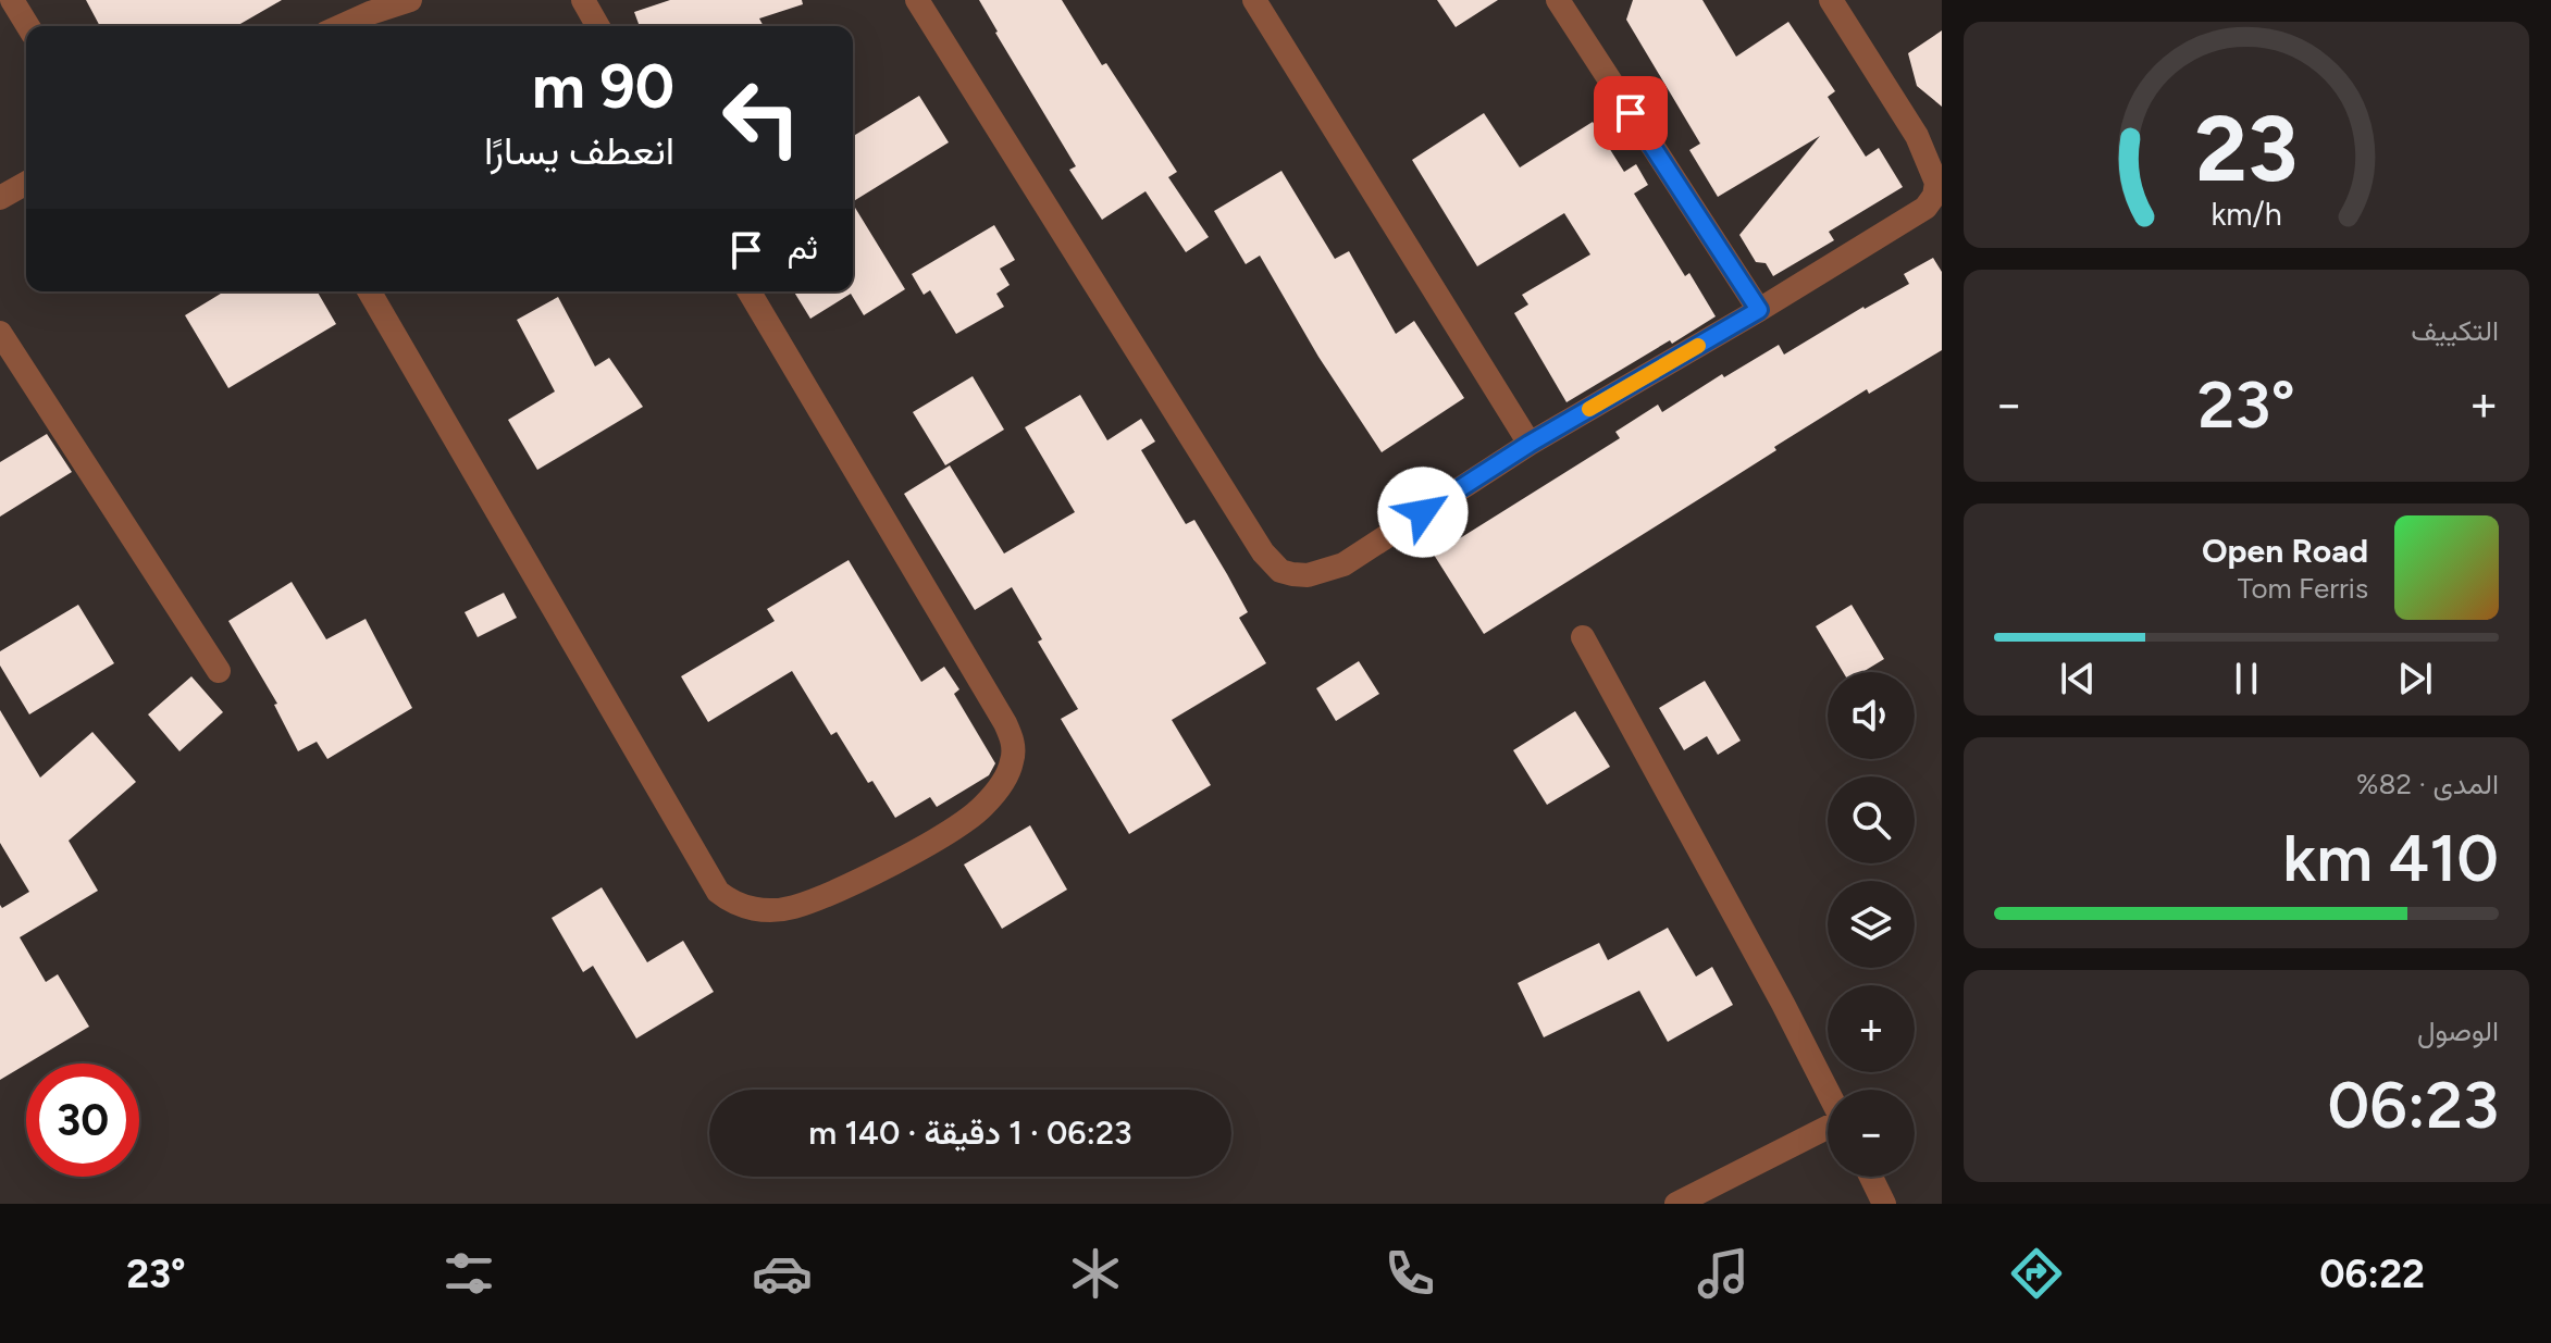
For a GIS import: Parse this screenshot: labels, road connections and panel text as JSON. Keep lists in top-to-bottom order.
{
  "page": {
    "turn": ["90 m", "انعطف يسارًا"],
    "then": "ثم",
    "tile": [
      "التكييف",
      ["المدى · 82%", "410 km"],
      ["الوصول", "06:23"]
    ],
    "heat": ["−", "23°", "+"],
    "song": ["Open Road", "Tom Ferris"],
    "map_buttons": ["+", "−"],
    "limit": "30",
    "trip": "06:23 · 1 دقيقة · 140 m",
    "tabs": ["06:22", "23°"],
    "gauge": ["23", "km/h"]
  }
}
